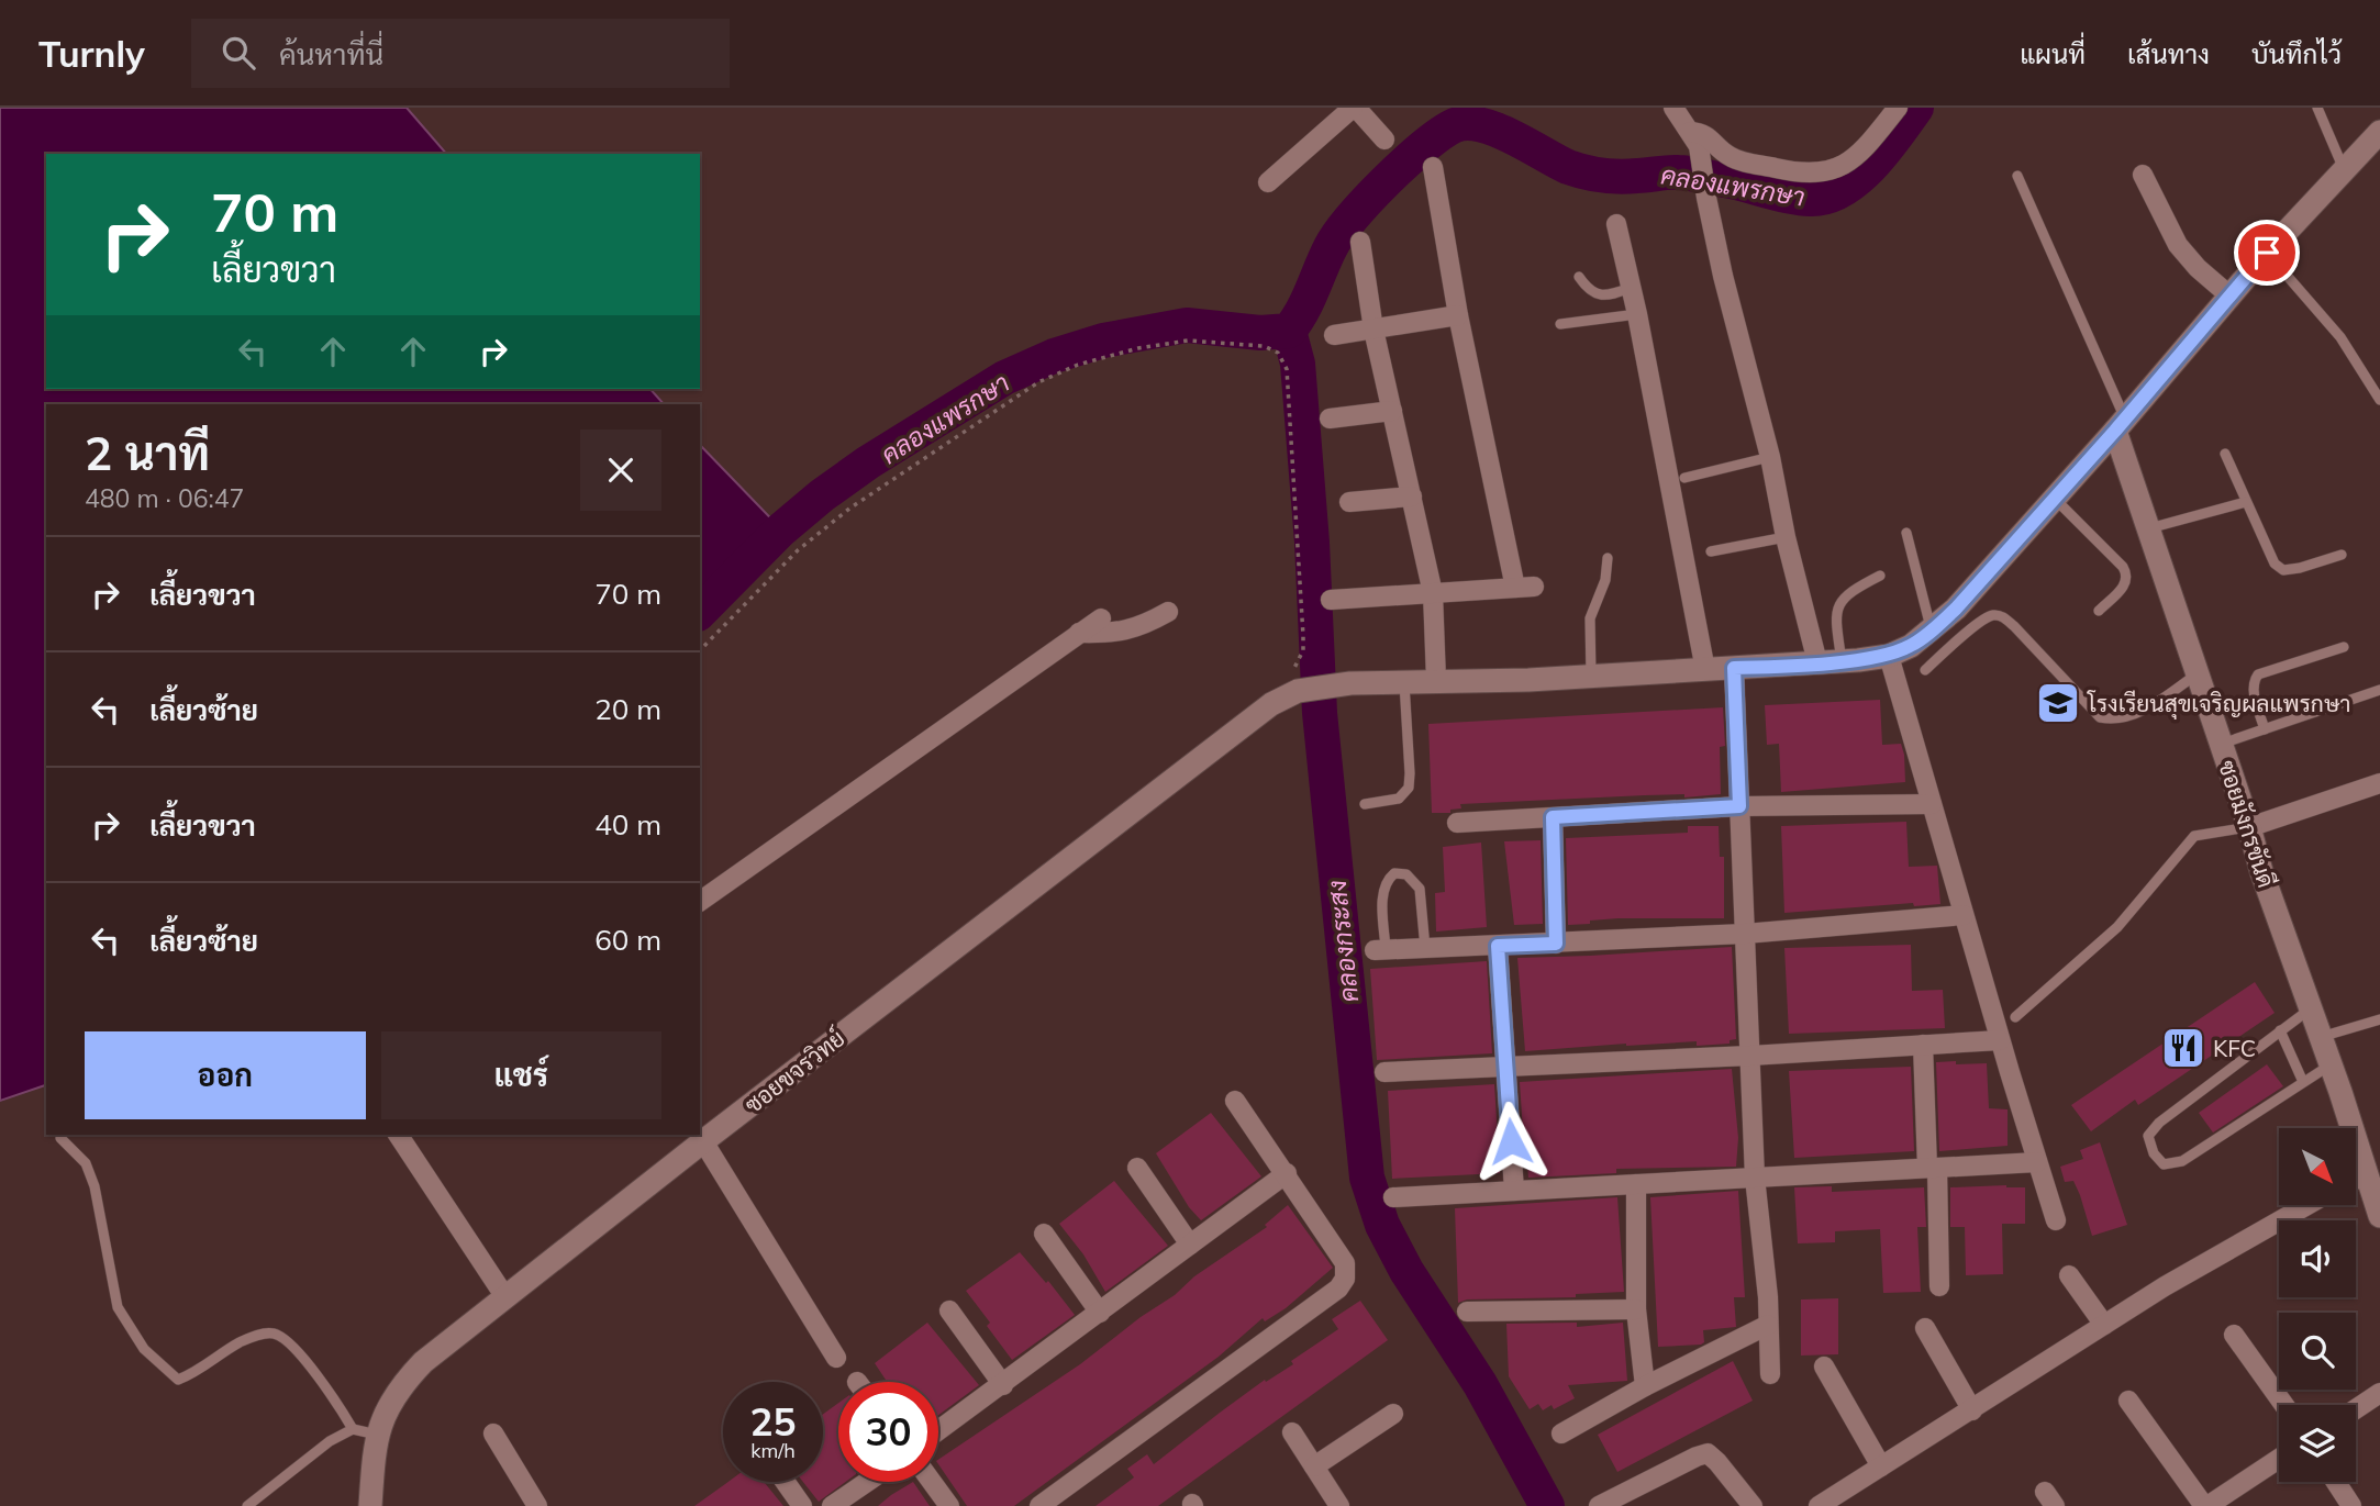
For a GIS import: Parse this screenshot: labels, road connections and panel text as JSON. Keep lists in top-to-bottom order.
{
  "streets": {
    "street": ["ซอยมังกรขันดี", "ซอยขจรวิทย์"]
  },
  "water": ["คลองแพรกษา", "คลองกระสง"],
  "places": {
    "school or university": ["โรงเรียนสุขเจริญผลแพรกษา"],
    "restaurant": ["KFC"]
  },
  "north": "bottom right",
  "page": {
    "header": "Turnly",
    "search": "ค้นหาที่นี่",
    "nav": ["แผนที่", "เส้นทาง", "บันทึกไว้"],
    "turn": ["70 m", "เลี้ยวขวา"],
    "heading": ["2 นาที", "480 m · 06:47"],
    "list": [
      {
        "name": "เลี้ยวขวา",
        "value": "70 m"
      },
      {
        "name": "เลี้ยวซ้าย",
        "value": "20 m"
      },
      {
        "name": "เลี้ยวขวา",
        "value": "40 m"
      },
      {
        "name": "เลี้ยวซ้าย",
        "value": "60 m"
      }
    ],
    "buttons": ["ออก", "แชร์"],
    "speed": "25 km/h",
    "limit": "30"
  }
}
